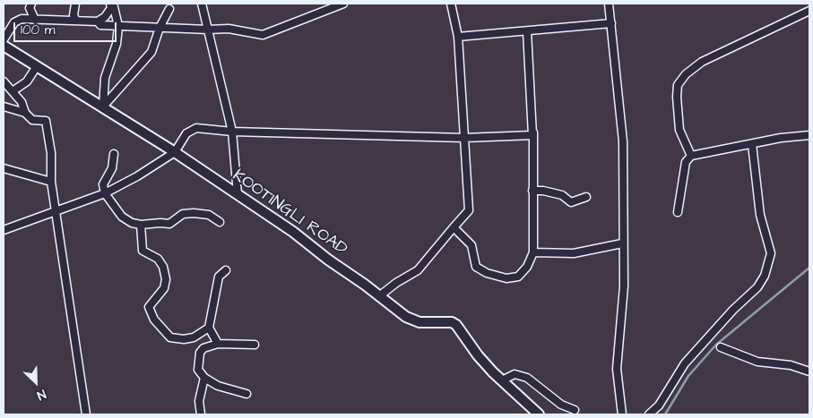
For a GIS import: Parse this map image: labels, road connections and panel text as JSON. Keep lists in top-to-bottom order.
{
  "streets": {
    "street": ["KOOTINGLI ROAD"]
  },
  "scale_bar": "100 m",
  "north": "bottom right"
}
